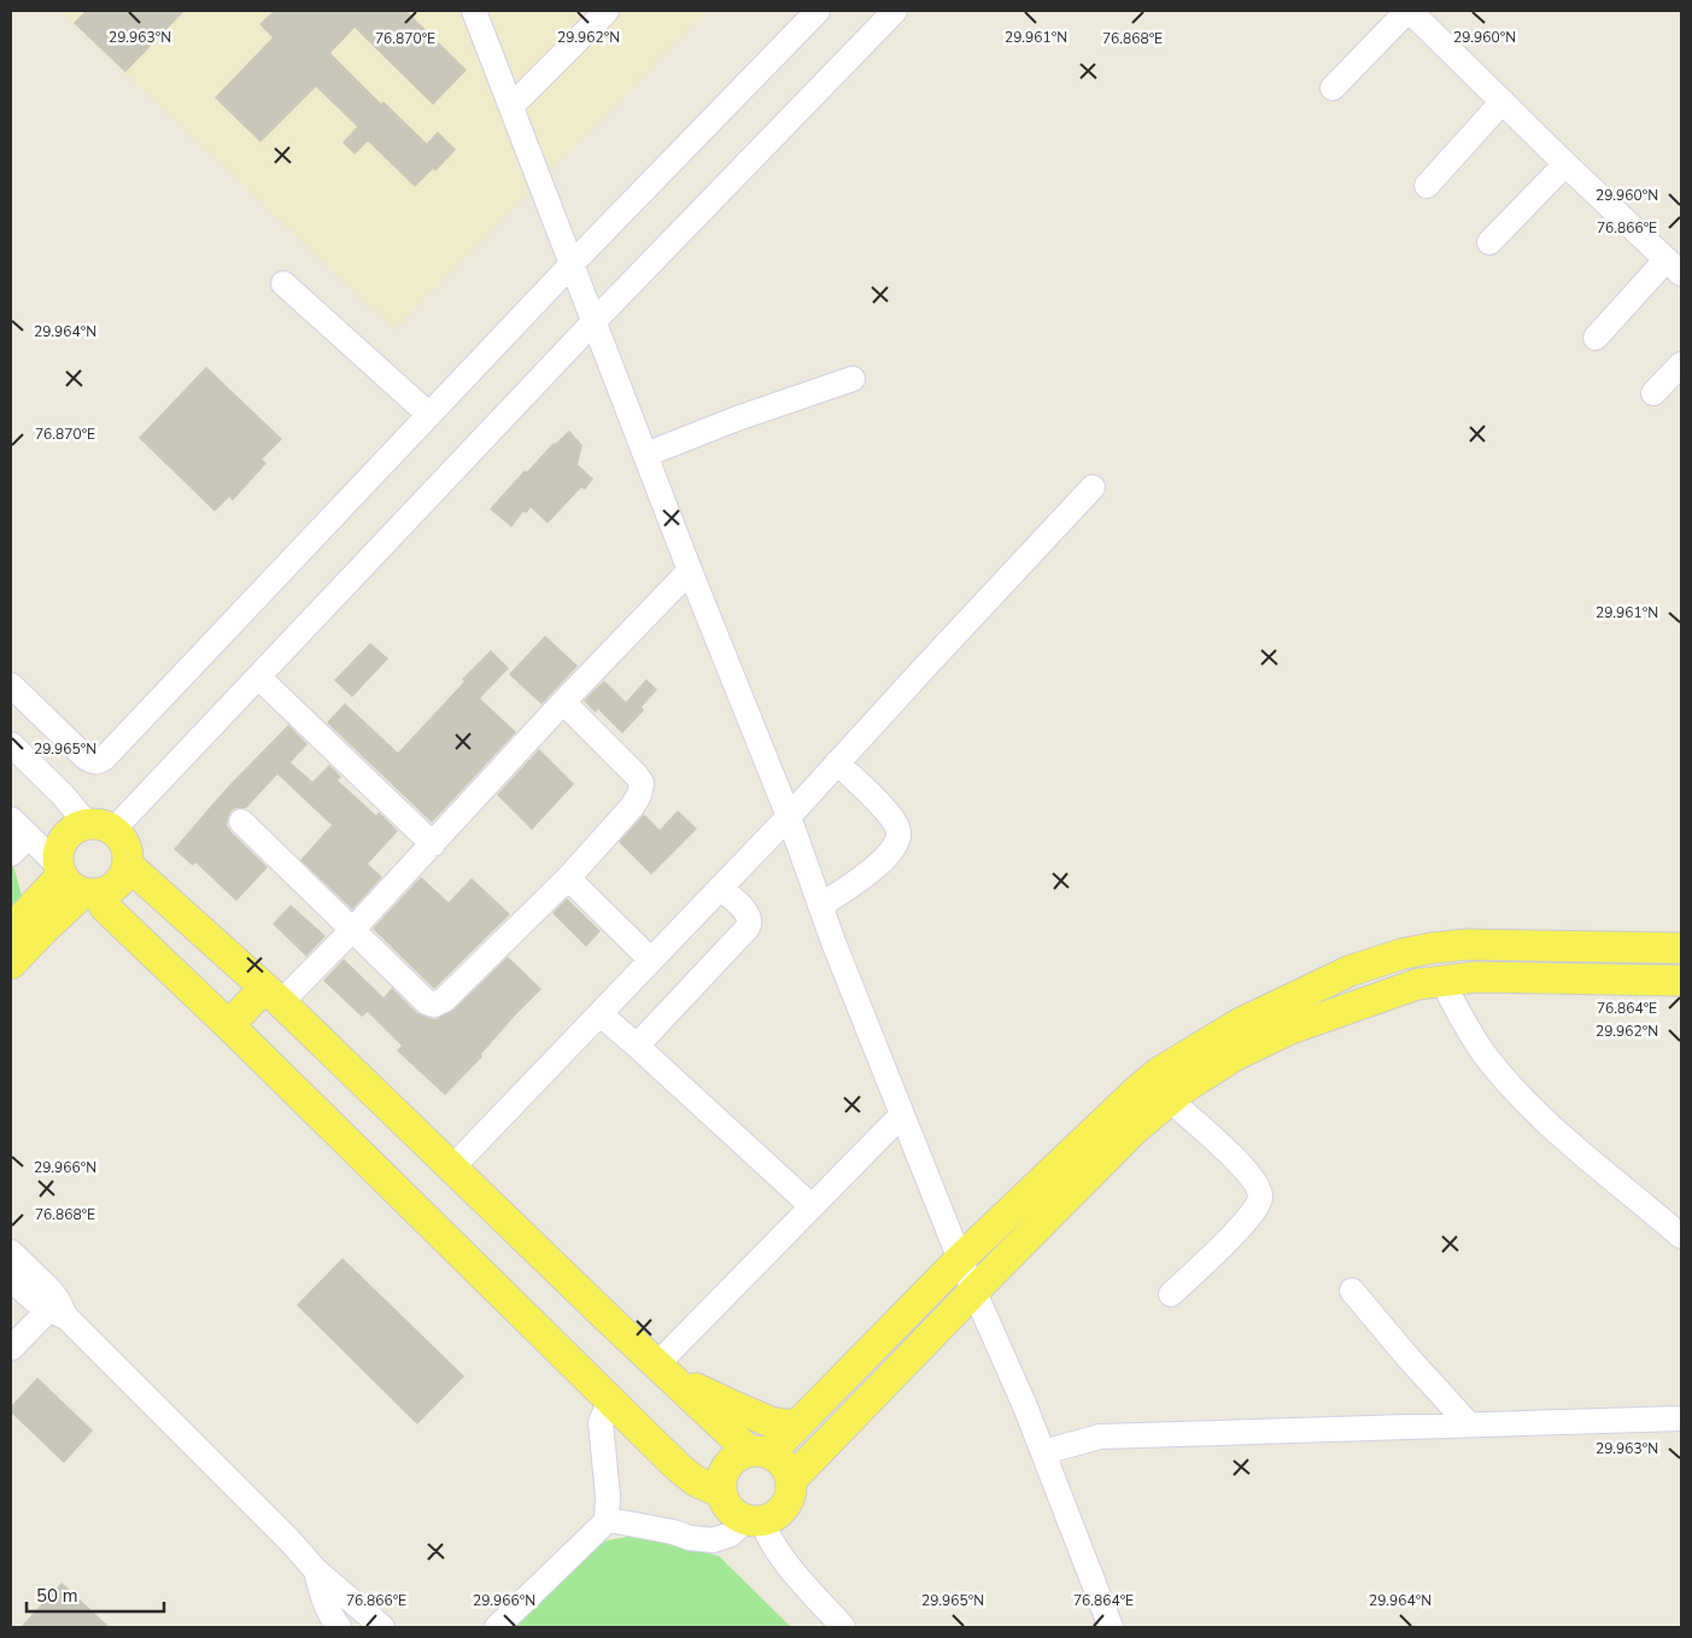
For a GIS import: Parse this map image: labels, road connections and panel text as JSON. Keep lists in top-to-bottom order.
{
  "scale_bar": "50 m",
  "coordinates": [
    "29.960°N",
    "29.963°N",
    "29.962°N",
    "29.961°N",
    "76.870°E",
    "76.868°E",
    "76.866°E",
    "29.964°N",
    "29.965°N",
    "76.864°E",
    "29.966°N"
  ]
}
